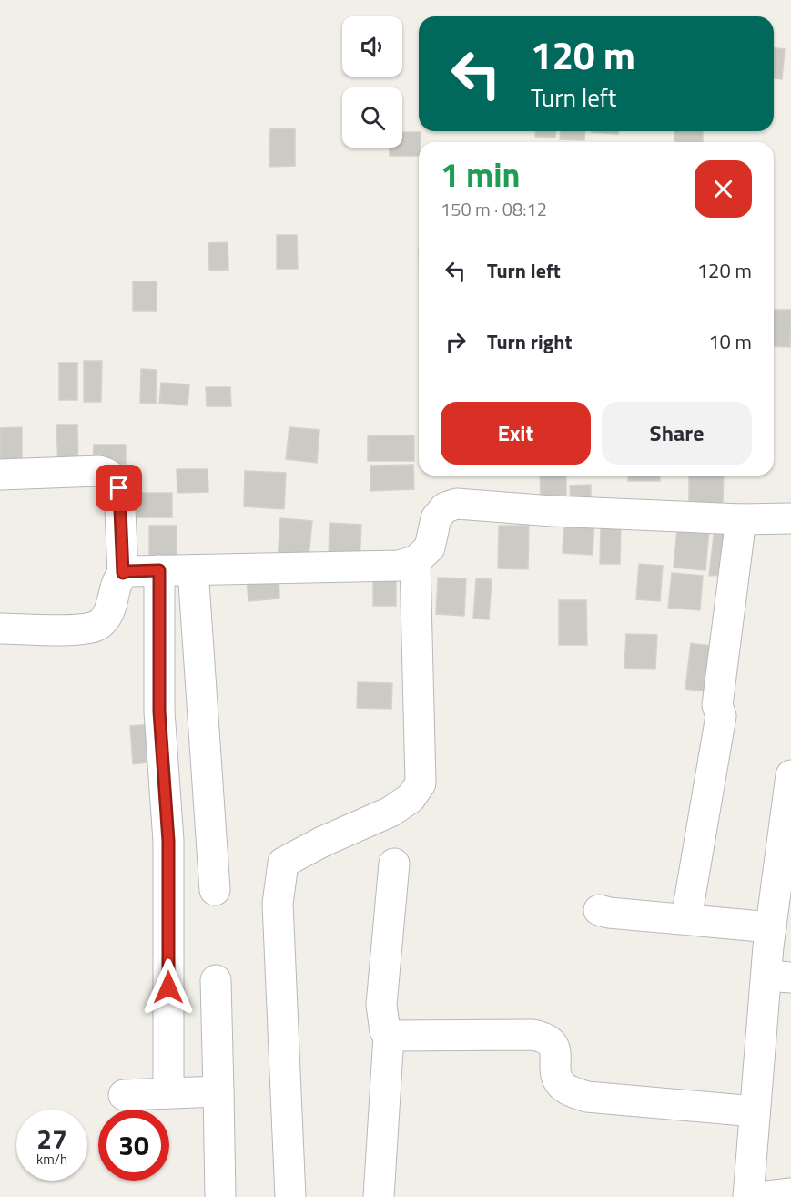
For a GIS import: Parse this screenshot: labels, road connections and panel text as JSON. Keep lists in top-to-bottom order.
{
  "page": {
    "turn": ["120 m", "Turn left"],
    "heading": ["1 min", "150 m · 08:12"],
    "list": [
      {
        "name": "Turn left",
        "value": "120 m"
      },
      {
        "name": "Turn right",
        "value": "10 m"
      }
    ],
    "buttons": ["Exit", "Share"],
    "speed": "27 km/h",
    "limit": "30"
  }
}
